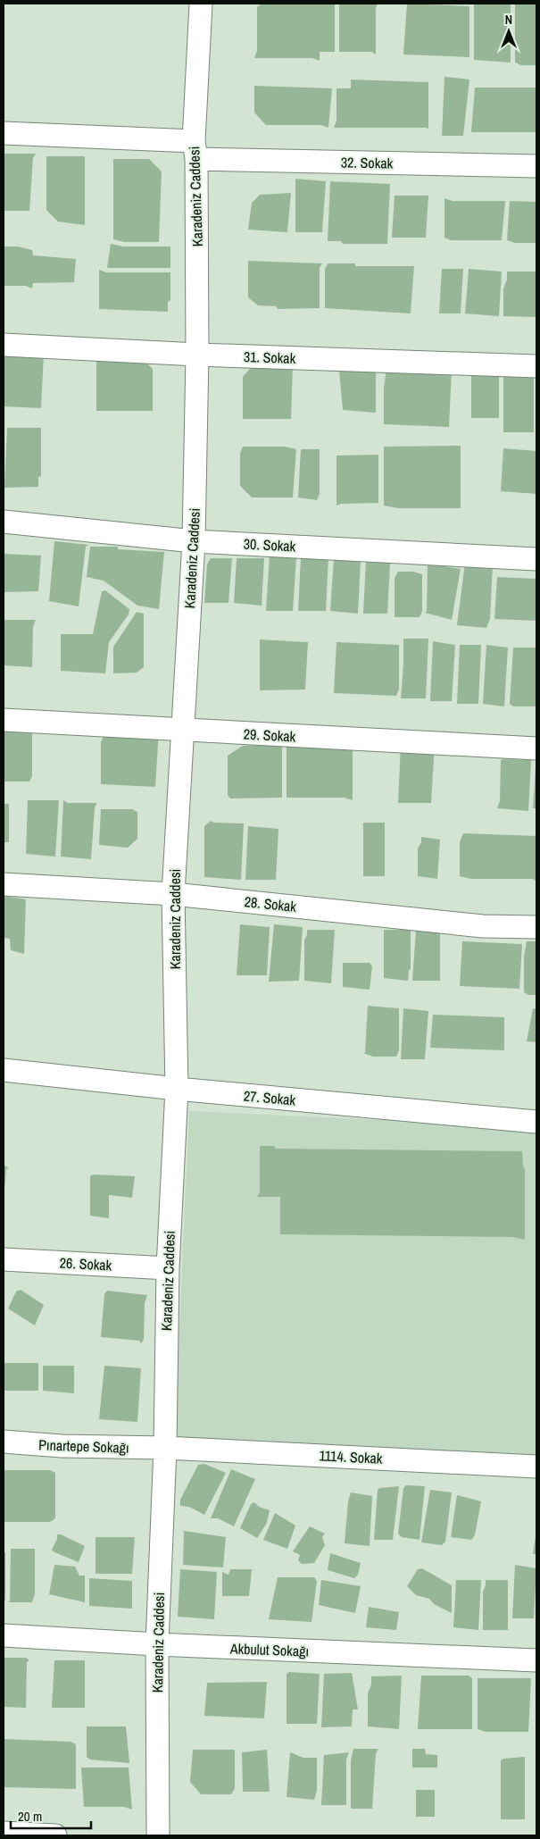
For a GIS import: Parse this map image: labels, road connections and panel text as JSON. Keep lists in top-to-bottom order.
{
  "streets": {
    "street": [
      "32. Sokak",
      "Karadeniz Caddesi",
      "31. Sokak",
      "30. Sokak",
      "29. Sokak",
      "28. Sokak",
      "27. Sokak",
      "26. Sokak",
      "Pınartepe Sokağı",
      "1114. Sokak",
      "Akbulut Sokağı"
    ]
  },
  "crossings": [
    ["32. Sokak", "Karadeniz Caddesi"],
    ["Karadeniz Caddesi", "31. Sokak"],
    ["Karadeniz Caddesi", "30. Sokak"],
    ["Karadeniz Caddesi", "29. Sokak"],
    ["Karadeniz Caddesi", "28. Sokak"],
    ["Karadeniz Caddesi", "27. Sokak"],
    ["Karadeniz Caddesi", "26. Sokak"],
    ["Karadeniz Caddesi", "Pınartepe Sokağı"],
    ["Karadeniz Caddesi", "1114. Sokak"],
    ["Karadeniz Caddesi", "Akbulut Sokağı"],
    ["Pınartepe Sokağı", "1114. Sokak"]
  ],
  "scale_bar": "20 m",
  "north": "top"
}
